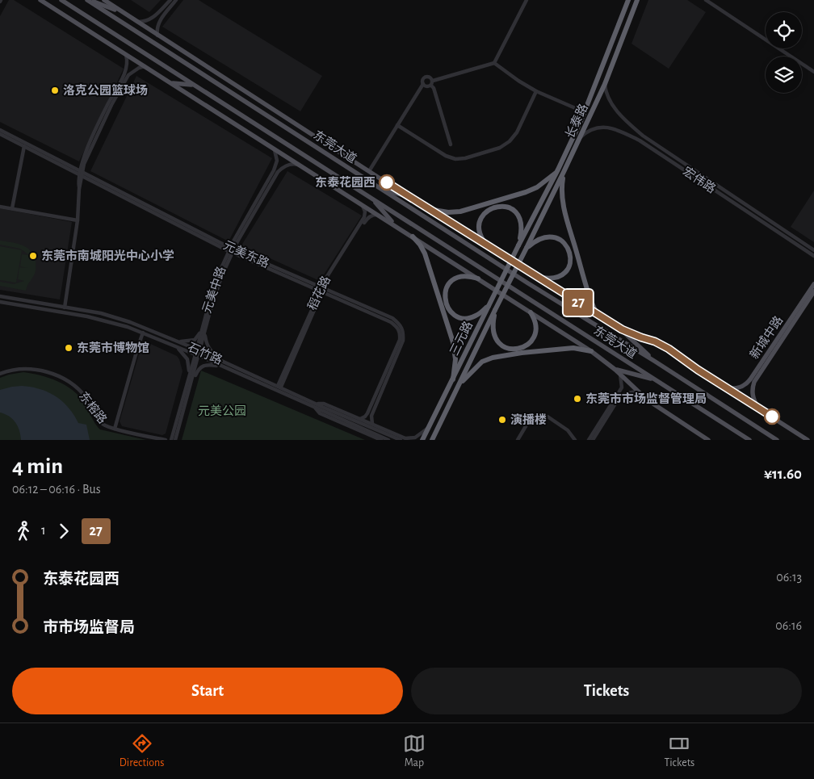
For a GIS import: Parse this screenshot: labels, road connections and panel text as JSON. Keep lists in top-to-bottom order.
{
  "streets": {
    "highway": ["长泰路", "三元路"],
    "main road": ["东莞大道", "新城中路"],
    "street": [
      "宏伟路",
      "元美东路",
      "元美中路",
      "稻花路",
      "石竹路",
      "东榕路"
    ]
  },
  "crossings": [
    ["长泰路", "宏伟路"],
    ["长泰路", "三元路"],
    ["元美东路", "元美中路"],
    ["元美东路", "稻花路"],
    ["元美中路", "石竹路"],
    ["稻花路", "石竹路"]
  ],
  "parks": ["元美公园"],
  "places": [
    "洛克公园篮球场",
    "东泰花园西",
    "东莞市南城阳光中心小学",
    "东莞市博物馆",
    "东莞市市场监督管理局",
    "演播楼"
  ],
  "lines": ["bus line 27"],
  "page": {
    "on_map": "27",
    "heading": ["4 min", "06:12 – 06:16 · Bus", "¥11.60"],
    "legs": ["1", "27"],
    "list": [
      {
        "name": "东泰花园西",
        "value": "06:13"
      },
      {
        "name": "市市场监督局",
        "value": "06:16"
      }
    ],
    "buttons": ["Start", "Tickets"],
    "tabs": ["Directions", "Map", "Tickets"]
  }
}
